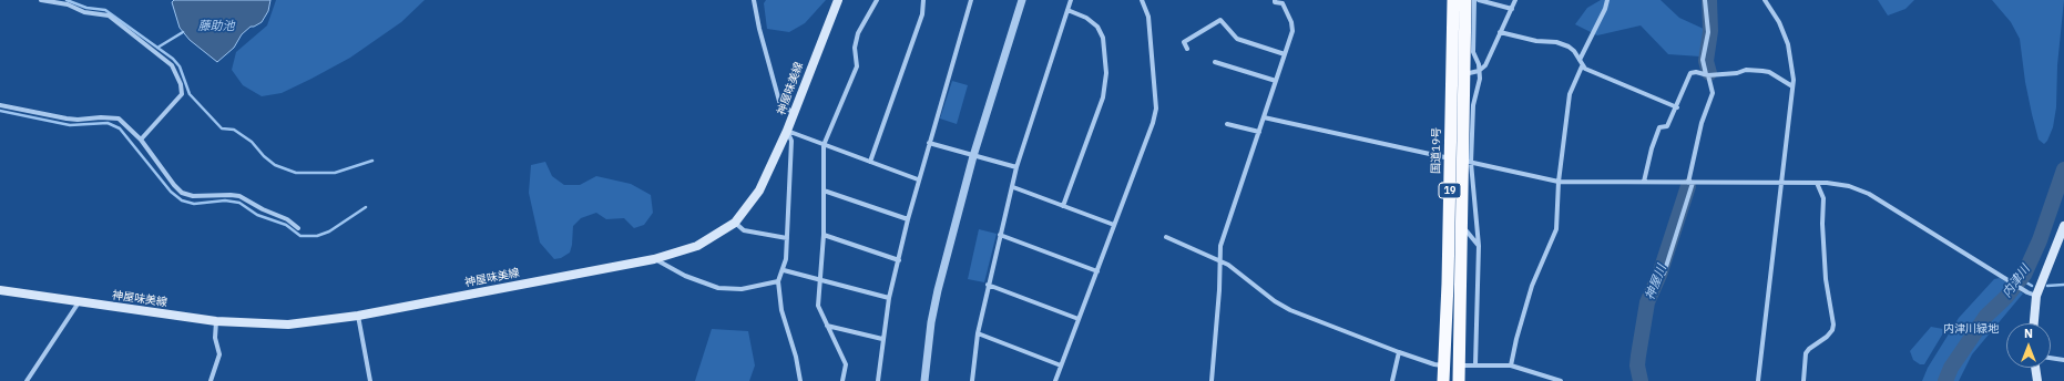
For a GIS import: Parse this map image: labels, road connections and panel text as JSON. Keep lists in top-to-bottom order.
{
  "streets": {
    "highway": ["国道19号", "19"],
    "main road": ["神屋味美線"]
  },
  "water": ["藤助池", "内津川", "神屋川"],
  "parks": ["内津川緑地"],
  "north": "top"
}
